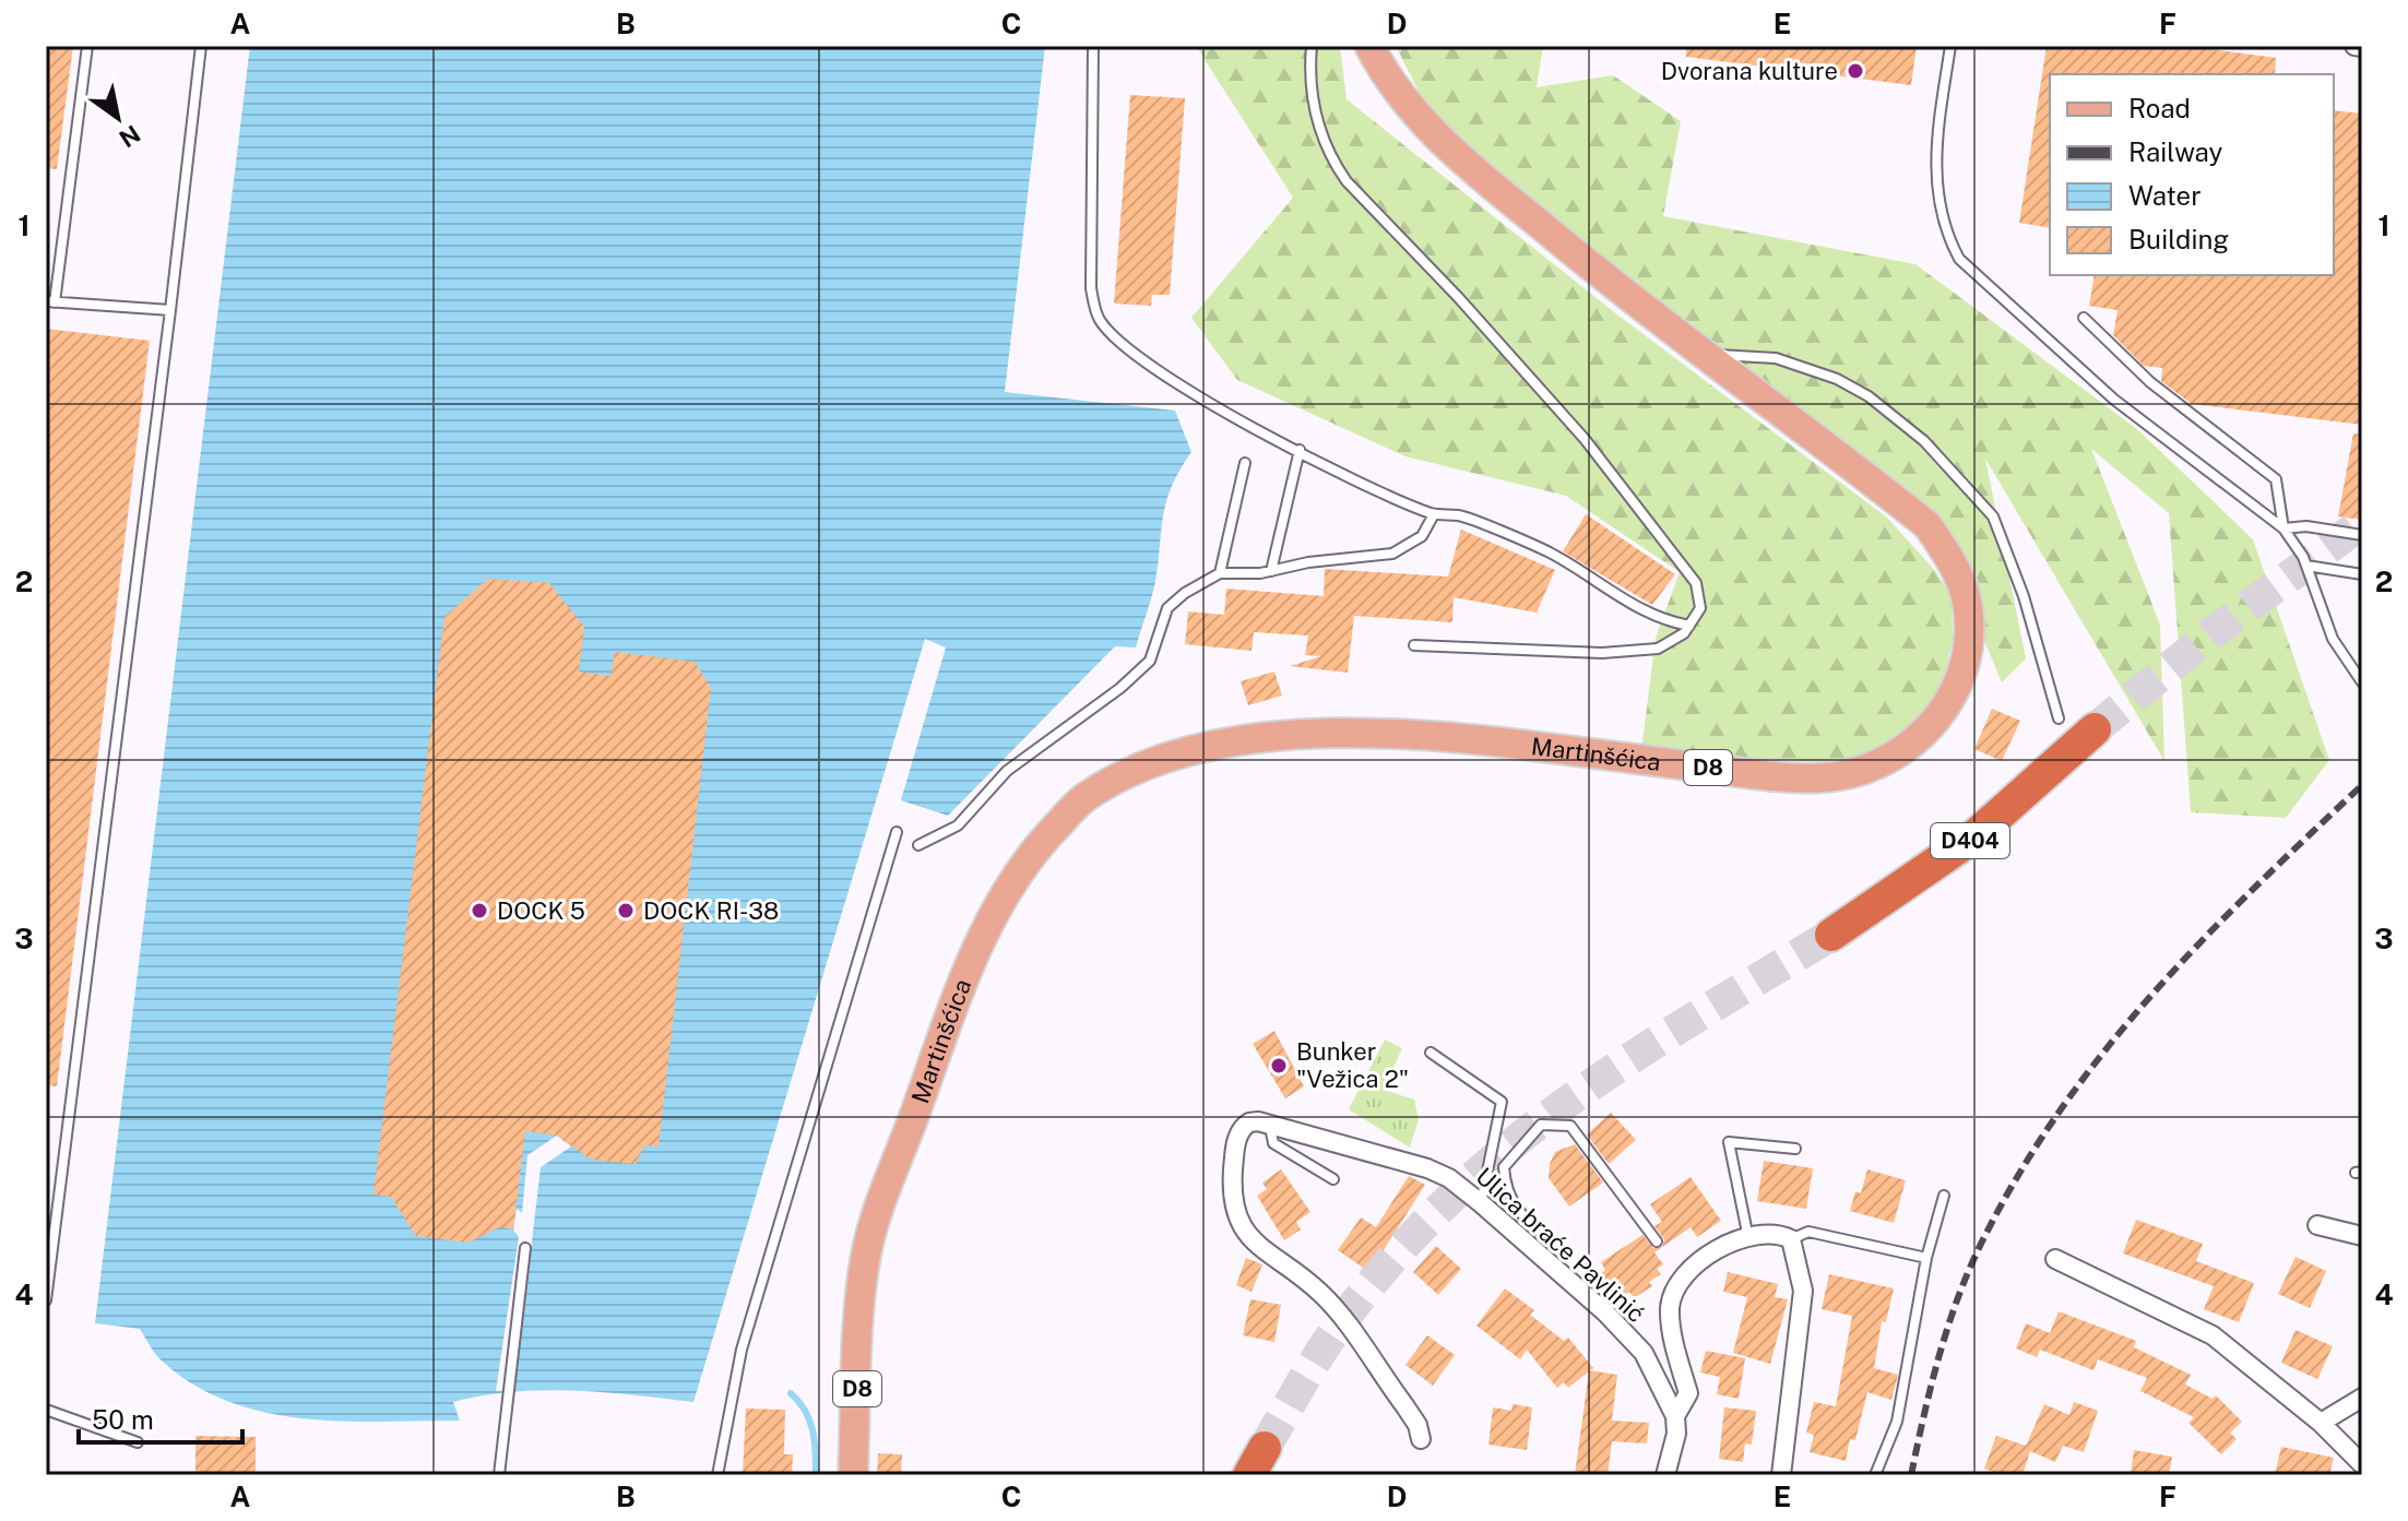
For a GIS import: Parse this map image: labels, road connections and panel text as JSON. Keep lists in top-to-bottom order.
{
  "streets": {
    "highway": ["D404"],
    "main road": ["Martinšćica", "D8"],
    "street": ["Ulica braće Pavlinić"]
  },
  "places": [
    "Dvorana kulture",
    "DOCK 5",
    "DOCK RI-38",
    "Bunker \"Vežica 2\""
  ],
  "legend": [
    "Road",
    "Railway",
    "Water",
    "Building"
  ],
  "scale_bar": "50 m",
  "north": "bottom right",
  "grid": {
    "columns": [
      "A",
      "B",
      "C",
      "D",
      "E",
      "F"
    ],
    "rows": [
      "1",
      "2",
      "3",
      "4"
    ]
  }
}
